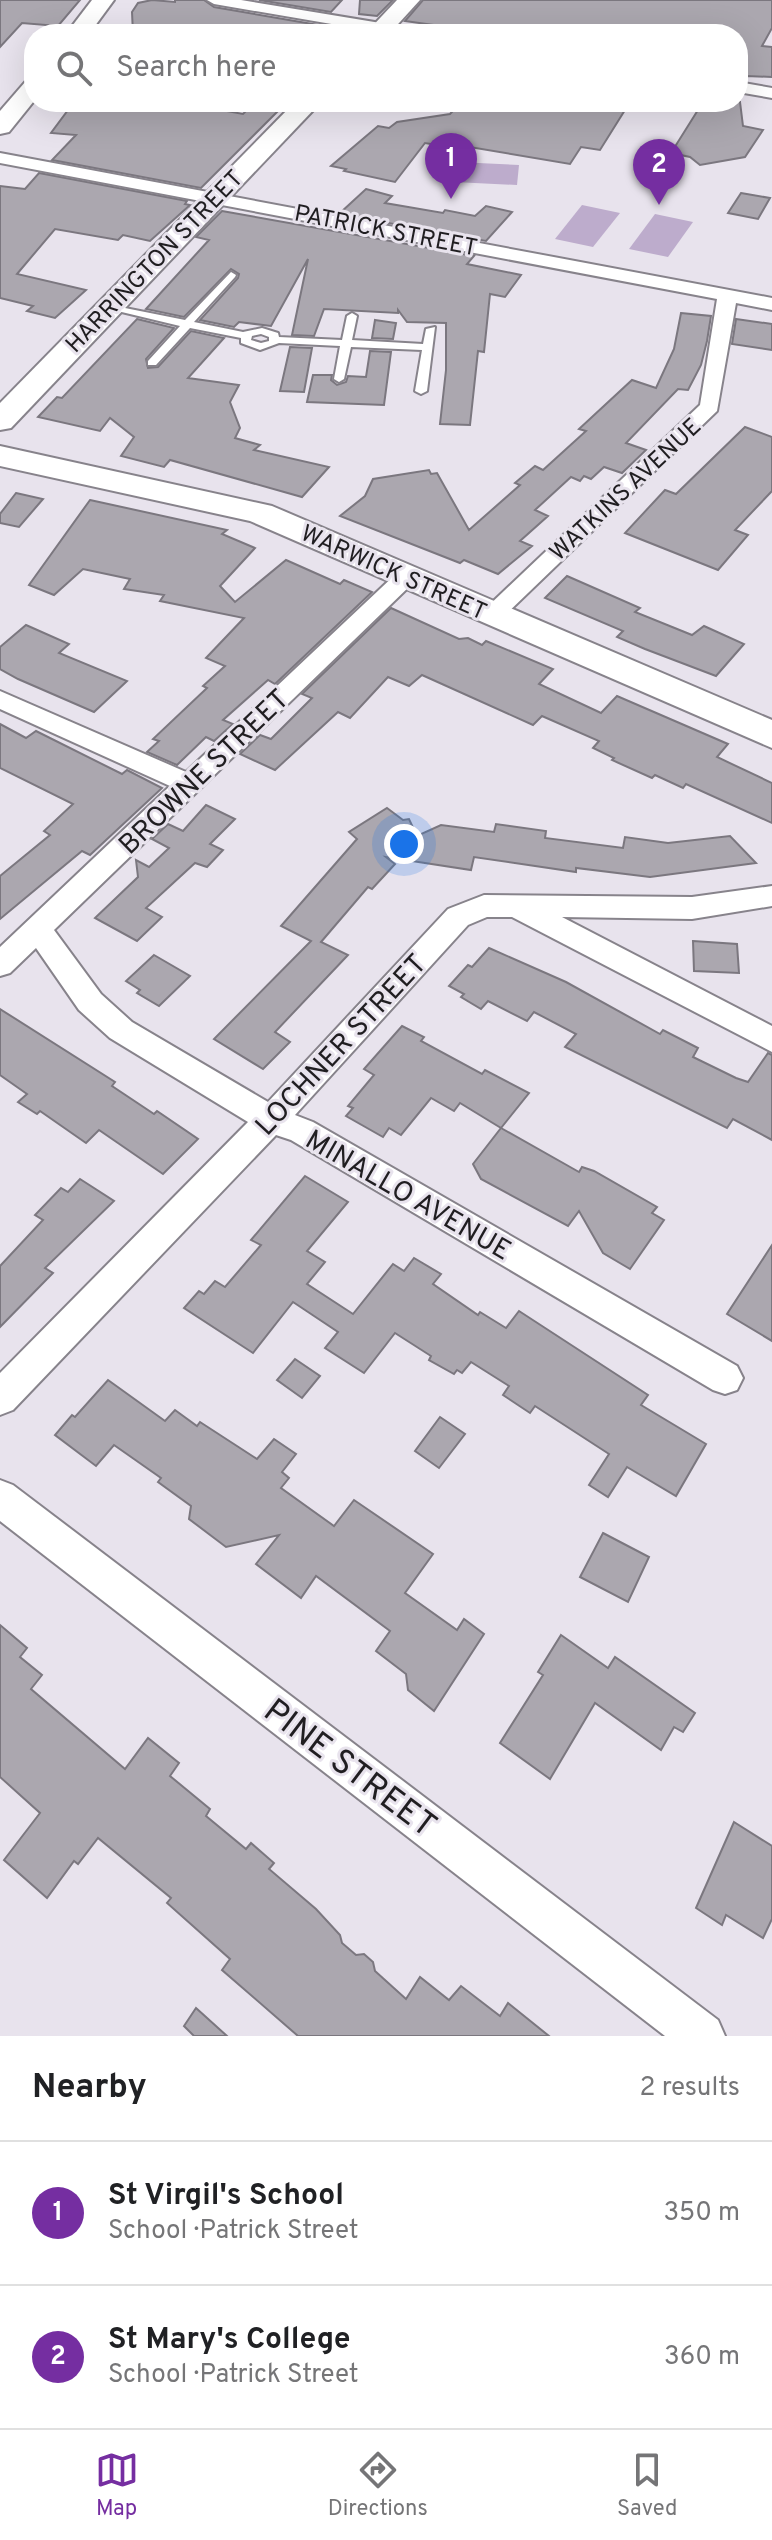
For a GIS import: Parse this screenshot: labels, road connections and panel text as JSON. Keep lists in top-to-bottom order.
{
  "streets": {
    "main road": ["HARRINGTON STREET", "WARWICK STREET"],
    "street": [
      "PATRICK STREET",
      "WATKINS AVENUE",
      "BROWNE STREET",
      "LOCHNER STREET",
      "MINALLO AVENUE",
      "PINE STREET"
    ]
  },
  "crossings": [
    ["PATRICK STREET", "HARRINGTON STREET"],
    ["PATRICK STREET", "WATKINS AVENUE"],
    ["WATKINS AVENUE", "WARWICK STREET"],
    ["WARWICK STREET", "BROWNE STREET"],
    ["BROWNE STREET", "MINALLO AVENUE"],
    ["LOCHNER STREET", "MINALLO AVENUE"]
  ],
  "page": {
    "search": "Search here",
    "pins": ["1", "2"],
    "heading": ["Nearby", "2 results"],
    "list": [
      {
        "mark": "1",
        "name": "St Virgil's School",
        "note": "School · Patrick Street",
        "value": "350 m"
      },
      {
        "mark": "2",
        "name": "St Mary's College",
        "note": "School · Patrick Street",
        "value": "360 m"
      }
    ],
    "nav": ["Map", "Directions", "Saved"]
  }
}
